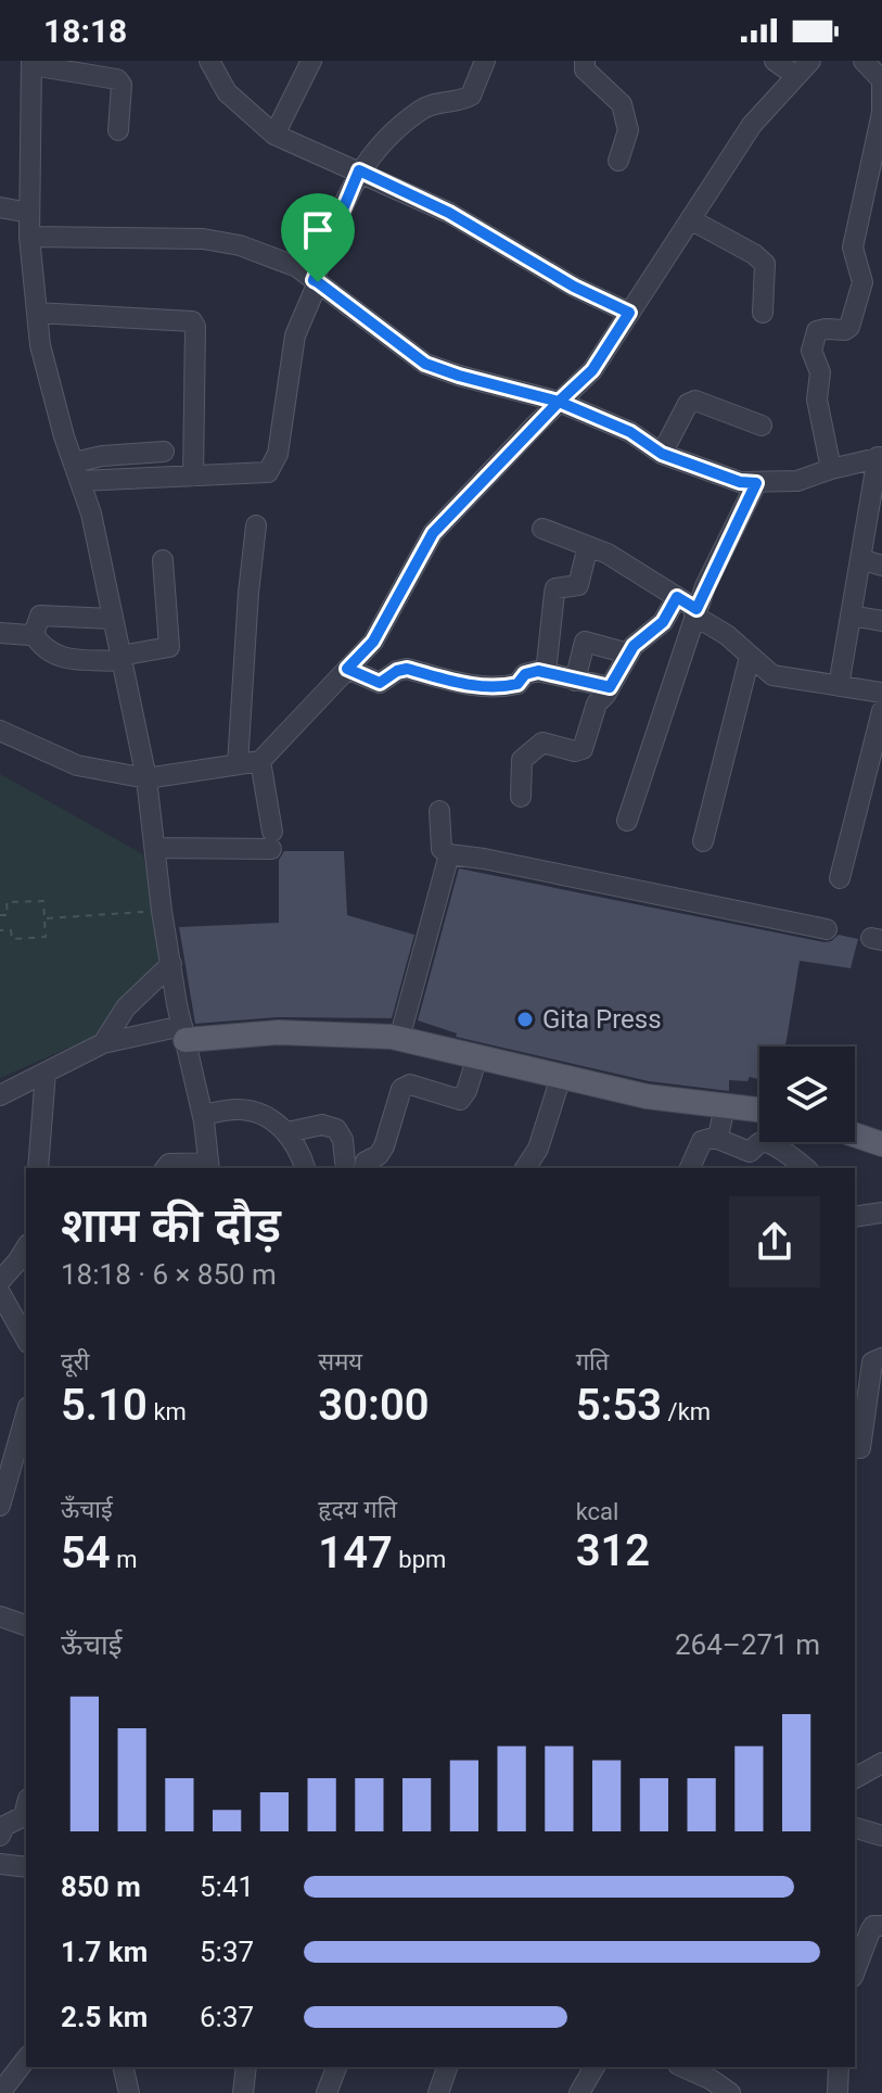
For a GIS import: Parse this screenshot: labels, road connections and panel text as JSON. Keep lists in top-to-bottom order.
{
  "places": ["Gita Press"],
  "page": {
    "status": "18:18",
    "heading": ["शाम की दौड़", "18:18 · 6 × 850 m"],
    "stats": [
      ["दूरी", "5.10 km"],
      ["समय", "30:00"],
      ["गति", "5:53 /km"],
      ["ऊँचाई", "54 m"],
      ["हृदय गति", "147 bpm"],
      ["kcal", "312"]
    ],
    "chart": ["ऊँचाई", "264–271 m"],
    "list": [
      {
        "name": "850 m",
        "note": "5:41"
      },
      {
        "name": "1.7 km",
        "note": "5:37"
      },
      {
        "name": "2.5 km",
        "note": "6:37"
      }
    ]
  }
}
